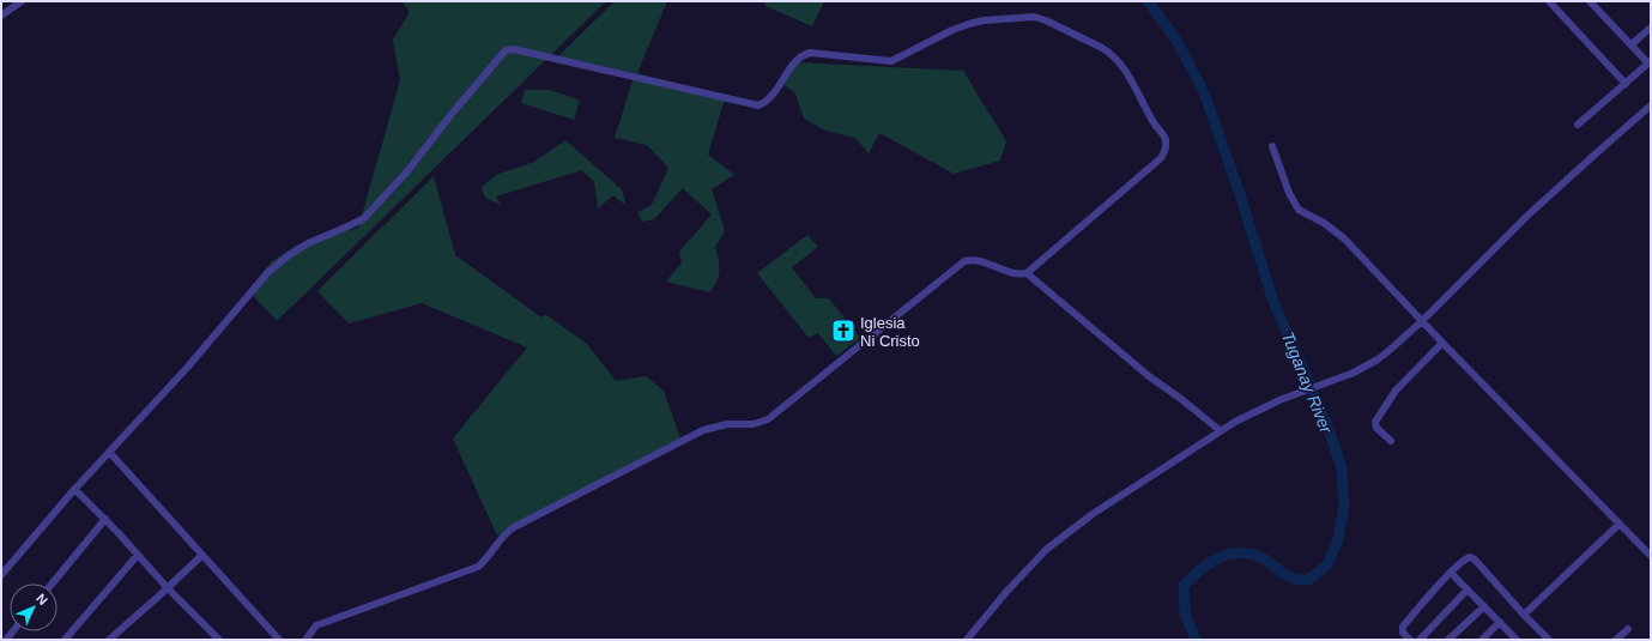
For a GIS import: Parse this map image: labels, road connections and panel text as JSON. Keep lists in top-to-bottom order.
{
  "water": ["Tuganay River"],
  "places": {
    "church": ["Iglesia Ni Cristo"]
  },
  "north": "top right"
}
